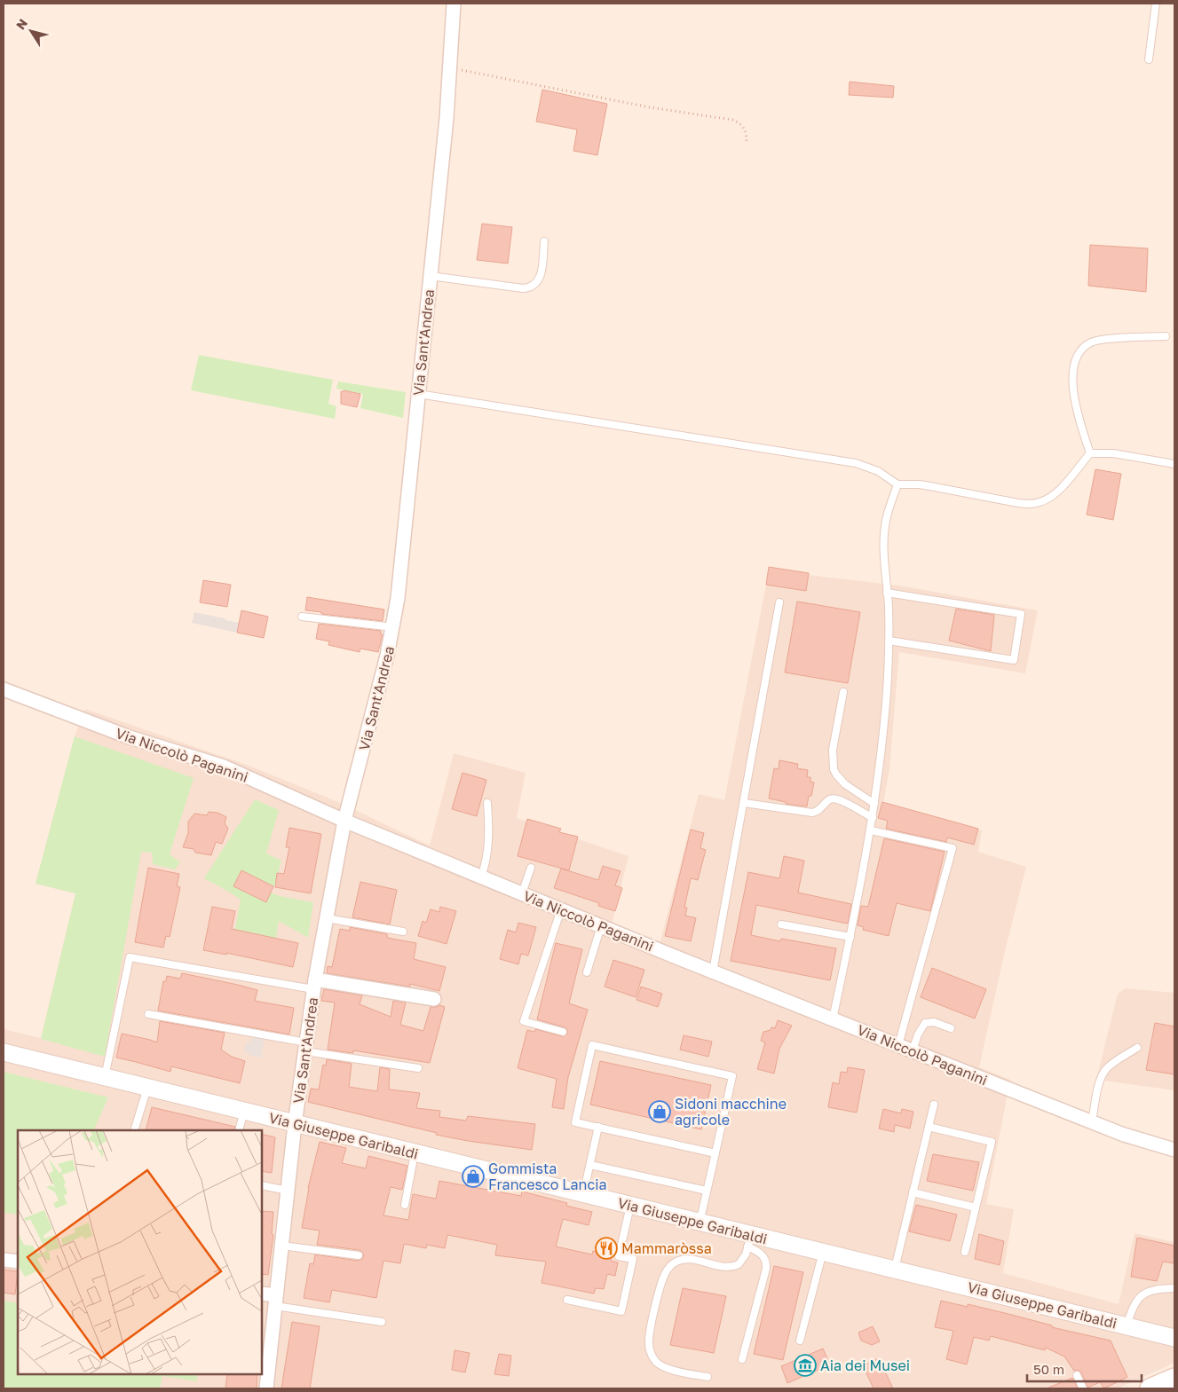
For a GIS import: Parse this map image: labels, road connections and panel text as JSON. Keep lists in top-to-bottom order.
{
  "streets": {
    "street": ["Via Sant'Andrea", "Via Niccolò Paganini", "Via Giuseppe Garibaldi"]
  },
  "crossings": [
    ["Via Sant'Andrea", "Via Niccolò Paganini"],
    ["Via Sant'Andrea", "Via Giuseppe Garibaldi"]
  ],
  "places": {
    "shop": ["Sidoni macchine agricole", "Gommista Francesco Lancia"],
    "restaurant": ["Mammaròssa"],
    "museum": ["Aia dei Musei"]
  },
  "scale_bar": "50 m",
  "north": "top left"
}
